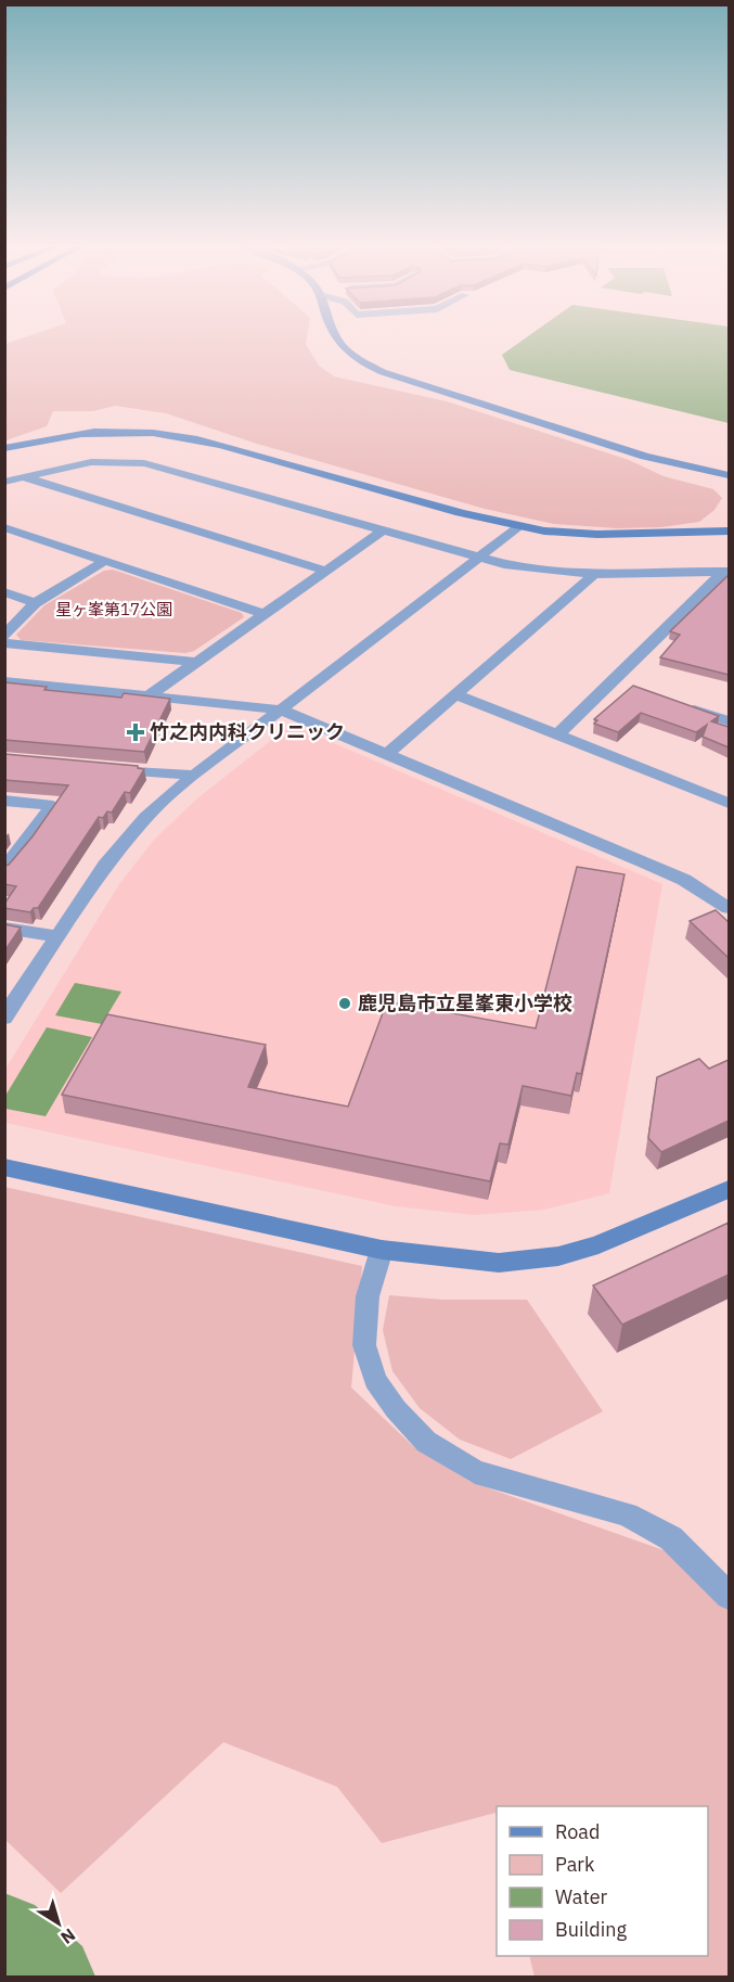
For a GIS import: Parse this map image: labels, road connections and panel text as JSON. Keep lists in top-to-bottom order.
{
  "parks": ["星ヶ峯第17公園"],
  "places": {
    "health": ["竹之内内科クリニック"],
    "other": ["鹿児島市立星峯東小学校"]
  },
  "legend": [
    "Road",
    "Park",
    "Water",
    "Building"
  ],
  "north": "bottom right"
}
